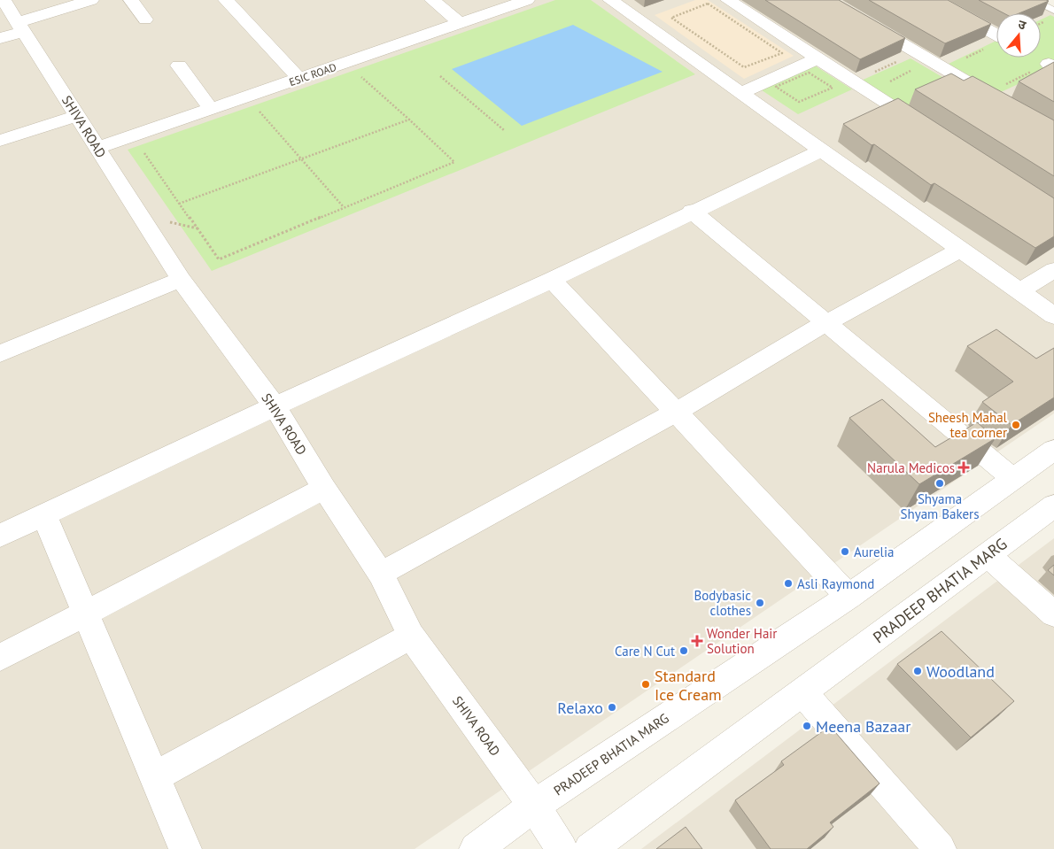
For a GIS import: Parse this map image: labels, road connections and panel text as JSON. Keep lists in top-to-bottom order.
{
  "streets": {
    "street": ["ESIC ROAD", "SHIVA ROAD", "PRADEEP BHATIA MARG"]
  },
  "crossings": [
    ["ESIC ROAD", "SHIVA ROAD"],
    ["SHIVA ROAD", "PRADEEP BHATIA MARG"]
  ],
  "places": {
    "other": [
      "Sheesh Mahal tea corner",
      "Shyama Shyam Bakers",
      "Aurelia",
      "Asli Raymond",
      "Bodybasic clothes",
      "Care N Cut",
      "Woodland",
      "Standard Ice Cream",
      "Relaxo",
      "Meena Bazaar"
    ],
    "health": ["Narula Medicos", "Wonder Hair Solution"]
  },
  "north": "top"
}
